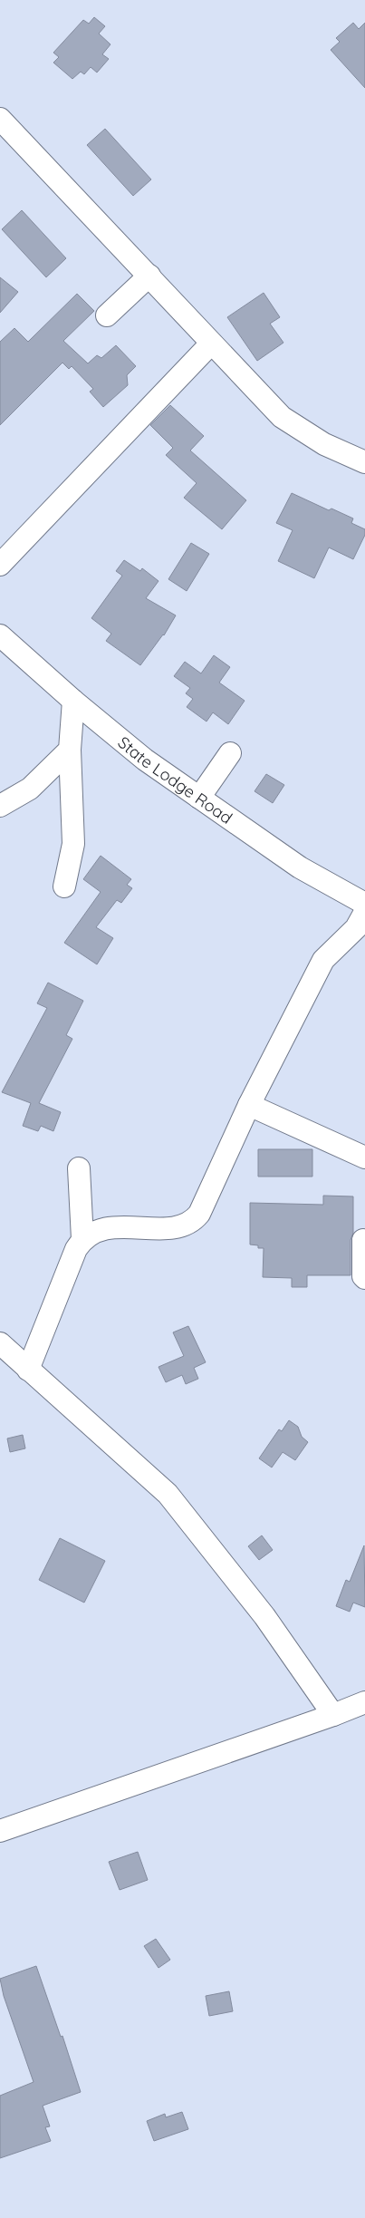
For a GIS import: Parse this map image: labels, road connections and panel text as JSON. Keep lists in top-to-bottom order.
{
  "streets": {
    "street": ["State Lodge Road"]
  }
}
